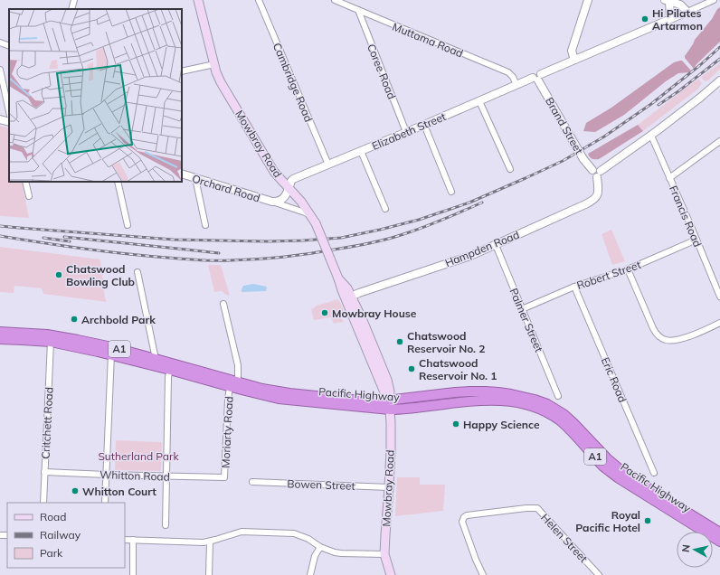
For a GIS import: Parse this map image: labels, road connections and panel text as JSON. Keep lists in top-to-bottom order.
{
  "streets": {
    "highway": ["A1", "Pacific Highway"],
    "main road": ["Mowbray Road"],
    "street": [
      "Muttama Road",
      "Coree Road",
      "Cambridge Road",
      "Brand Street",
      "Elizabeth Street",
      "Orchard Road",
      "Francis Road",
      "Hampden Road",
      "Robert Street",
      "Palmer Street",
      "Eric Road",
      "Critchett Road",
      "Moriarty Road",
      "Whitton Road",
      "Bowen Street",
      "Helen Street"
    ]
  },
  "crossings": [
    ["Muttama Road", "Coree Road"],
    ["Muttama Road", "Elizabeth Street"],
    ["Coree Road", "Elizabeth Street"],
    ["Cambridge Road", "Elizabeth Street"],
    ["Brand Street", "Elizabeth Street"],
    ["Brand Street", "Hampden Road"],
    ["Elizabeth Street", "Mowbray Road"],
    ["Elizabeth Street", "Orchard Road"],
    ["Mowbray Road", "Orchard Road"],
    ["Mowbray Road", "Hampden Road"],
    ["Mowbray Road", "Pacific Highway"],
    ["Mowbray Road", "Bowen Street"],
    ["Francis Road", "Robert Street"],
    ["Hampden Road", "Palmer Street"],
    ["Robert Street", "Palmer Street"],
    ["Robert Street", "Eric Road"],
    ["Pacific Highway", "Critchett Road"],
    ["Pacific Highway", "Moriarty Road"],
    ["Critchett Road", "Whitton Road"],
    ["Moriarty Road", "Whitton Road"]
  ],
  "parks": ["Sutherland Park"],
  "places": [
    "Hi Pilates Artarmon",
    "Chatswood Bowling Club",
    "Mowbray House",
    "Archbold Park",
    "Chatswood Reservoir No. 2",
    "Chatswood Reservoir No. 1",
    "Happy Science",
    "Whitton Court",
    "Royal Pacific Hotel"
  ],
  "legend": ["Road", "Railway", "Park"],
  "north": "left"
}
